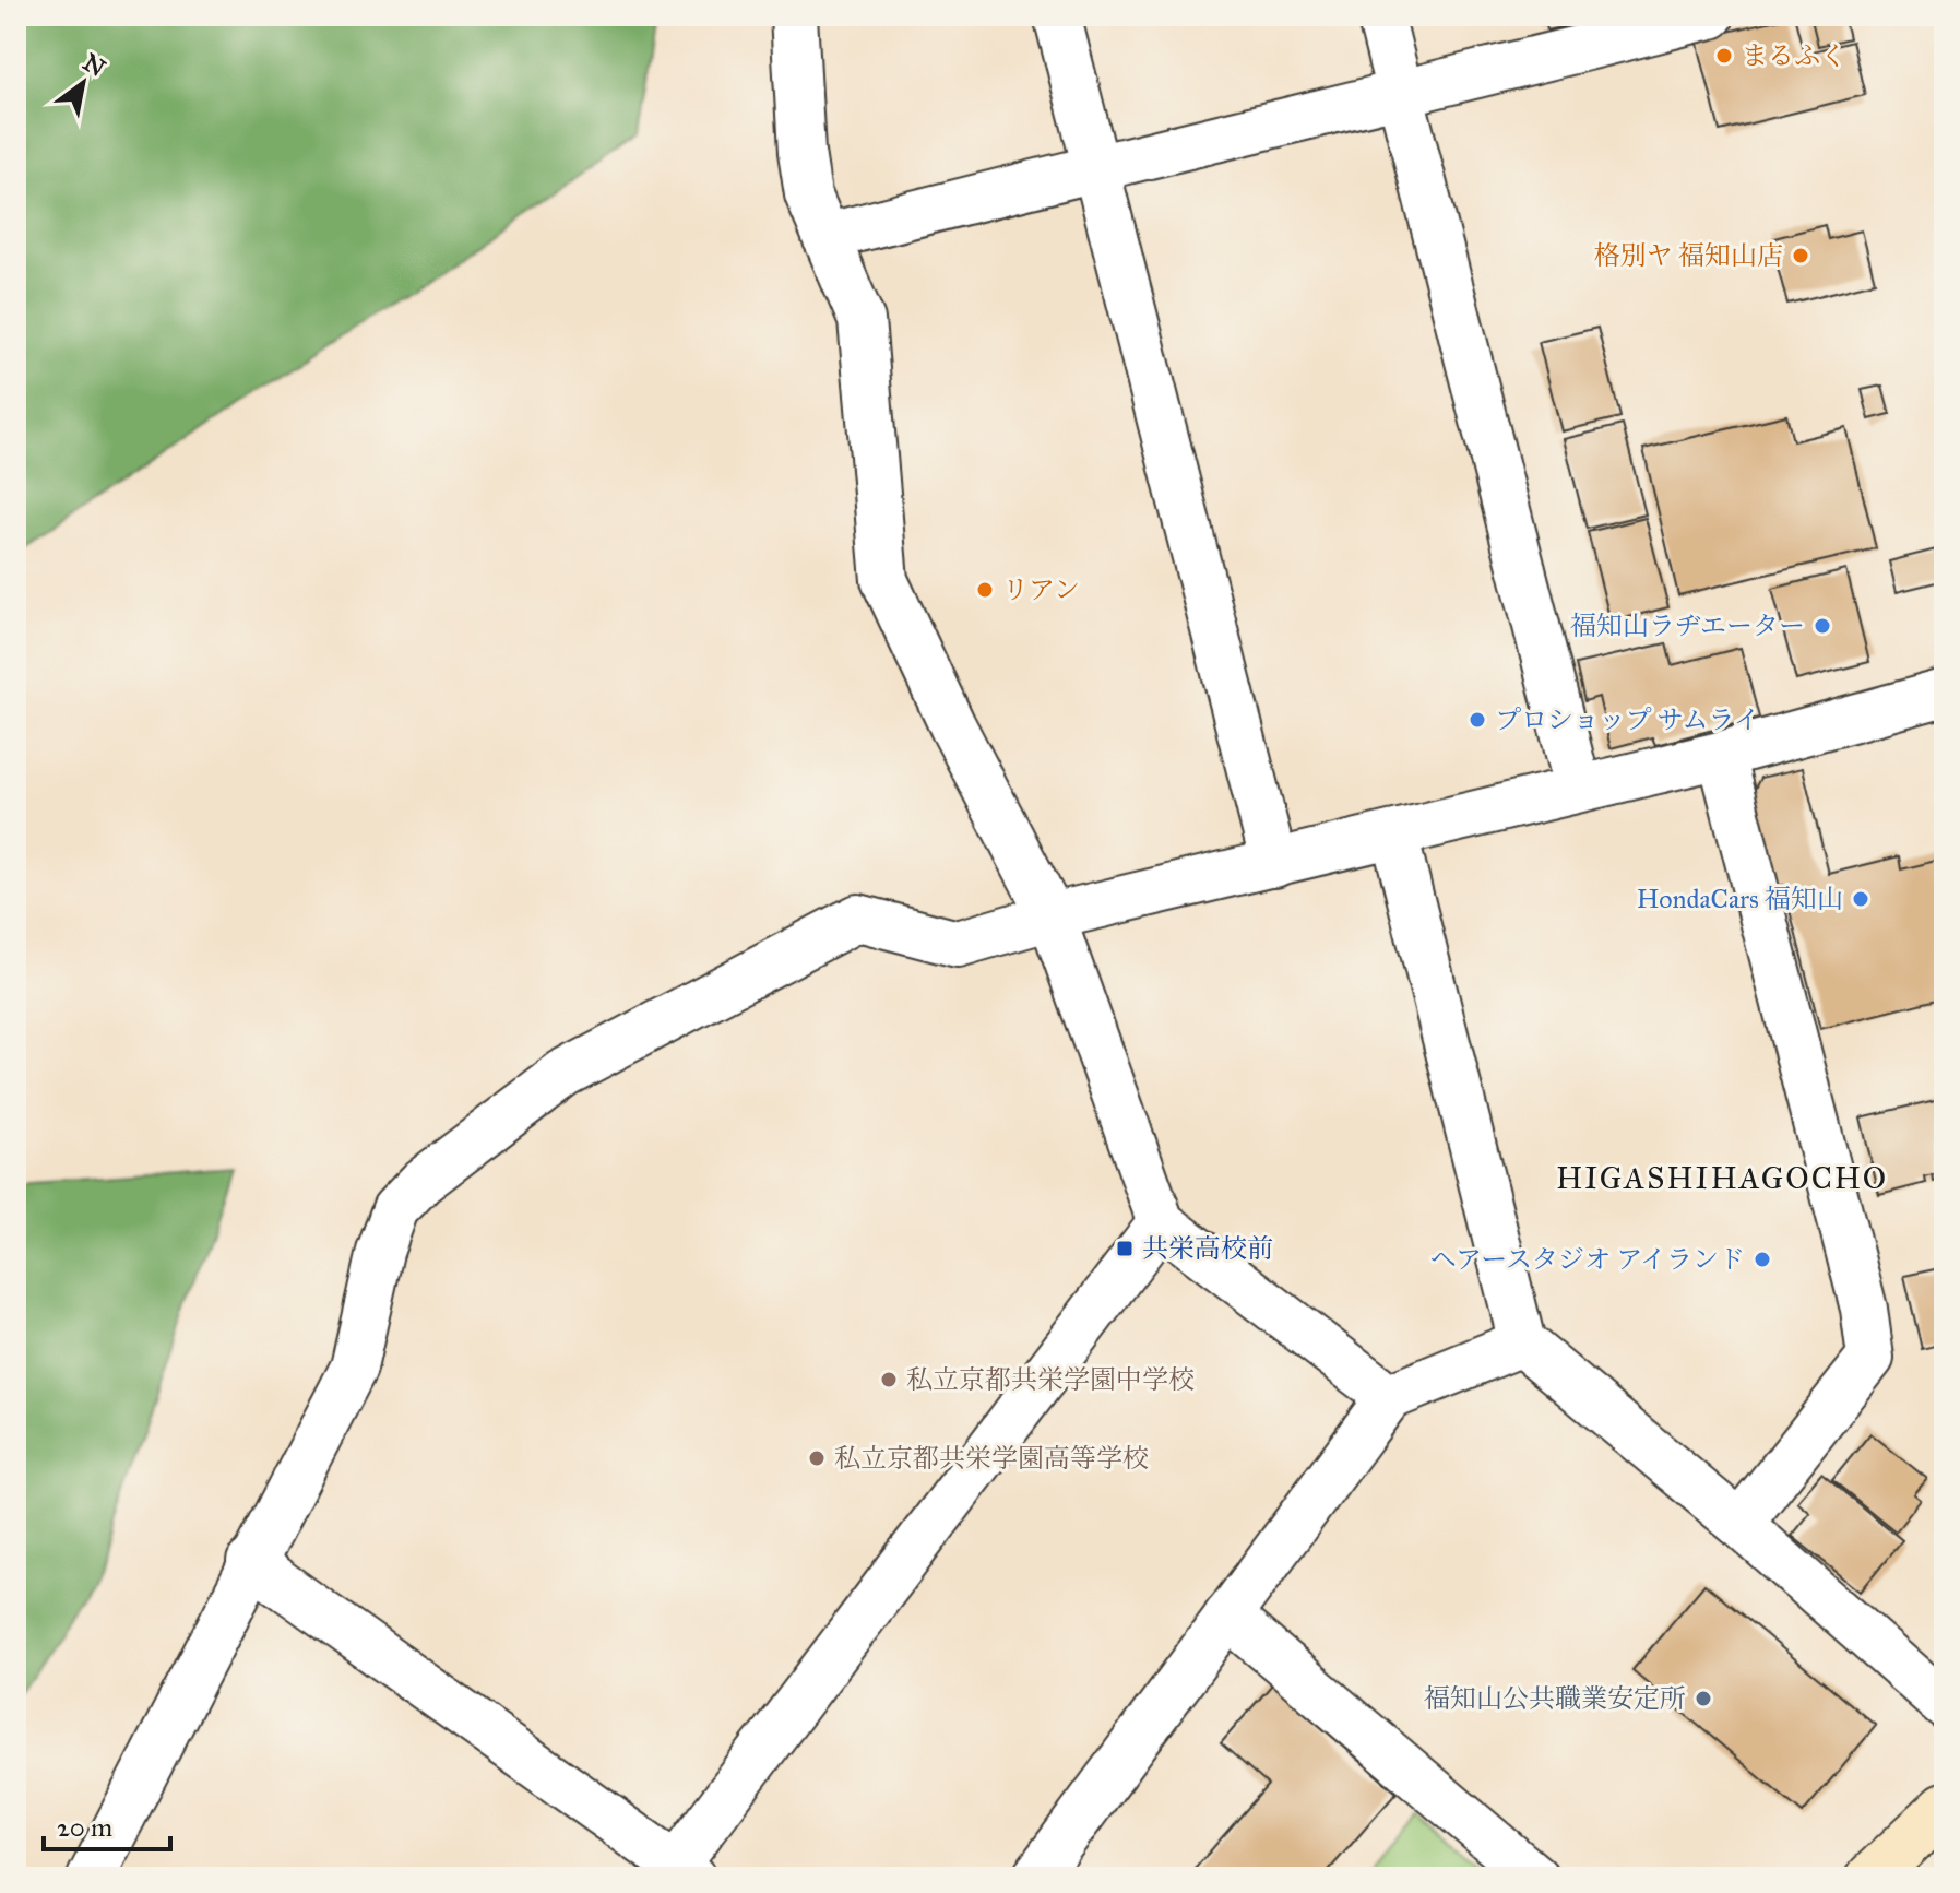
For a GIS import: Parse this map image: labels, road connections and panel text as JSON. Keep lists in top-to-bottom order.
{
  "districts": ["HIGASHIHAGOCHO"],
  "places": {
    "other": [
      "まるふく",
      "格別ヤ 福知山店",
      "リアン",
      "福知山ラヂエーター",
      "プロショップ サムライ",
      "HondaCars 福知山",
      "ヘアースタジオ アイランド",
      "私立京都共栄学園中学校",
      "私立京都共栄学園高等学校",
      "福知山公共職業安定所"
    ],
    "transit": ["共栄高校前"]
  },
  "scale_bar": "20 m",
  "north": "top right"
}
